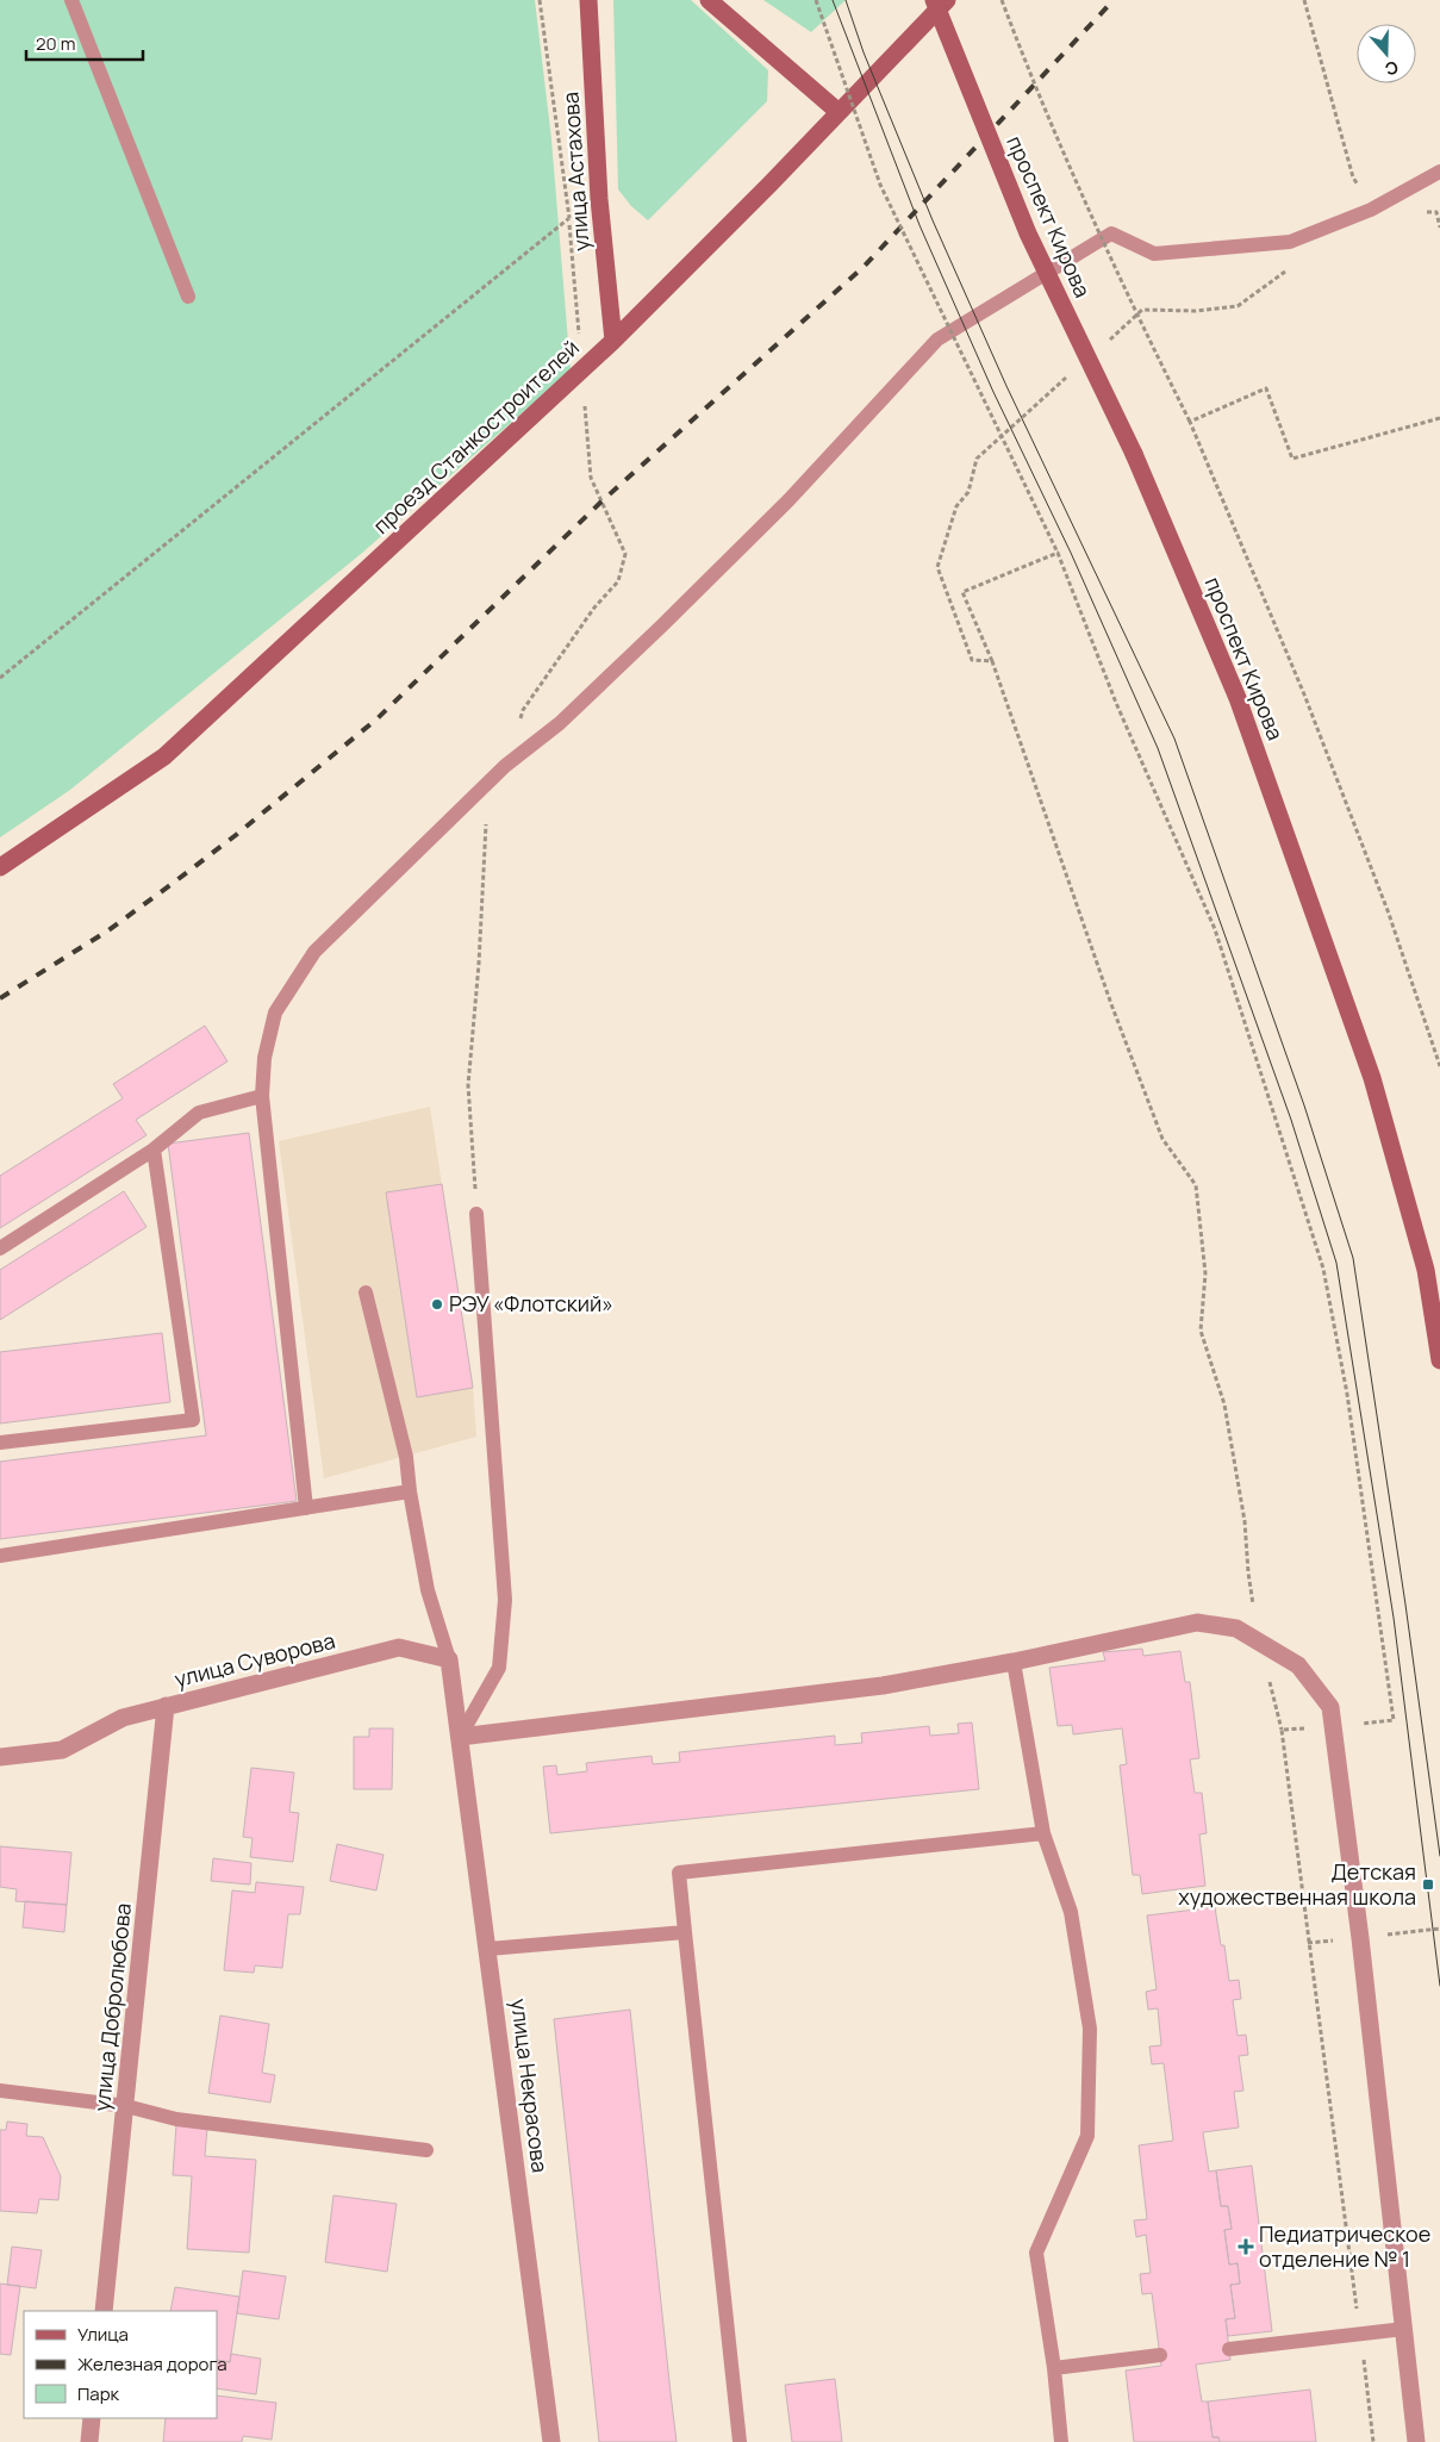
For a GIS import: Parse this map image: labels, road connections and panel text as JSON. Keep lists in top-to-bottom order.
{
  "streets": {
    "main road": ["улица Астахова", "проспект Кирова", "проезд Станкостроителей"],
    "street": ["улица Суворова", "улица Добролюбова", "улица Некрасова"]
  },
  "crossings": [
    ["улица Астахова", "проезд Станкостроителей"],
    ["улица Суворова", "улица Добролюбова"]
  ],
  "places": {
    "other": ["РЭУ «Флотский»"],
    "transit": ["Детская художественная школа"],
    "health": ["Педиатрическое отделение № 1"]
  },
  "legend": ["Улица", "Железная дорога", "Парк"],
  "scale_bar": "20 m",
  "north": "bottom"
}
